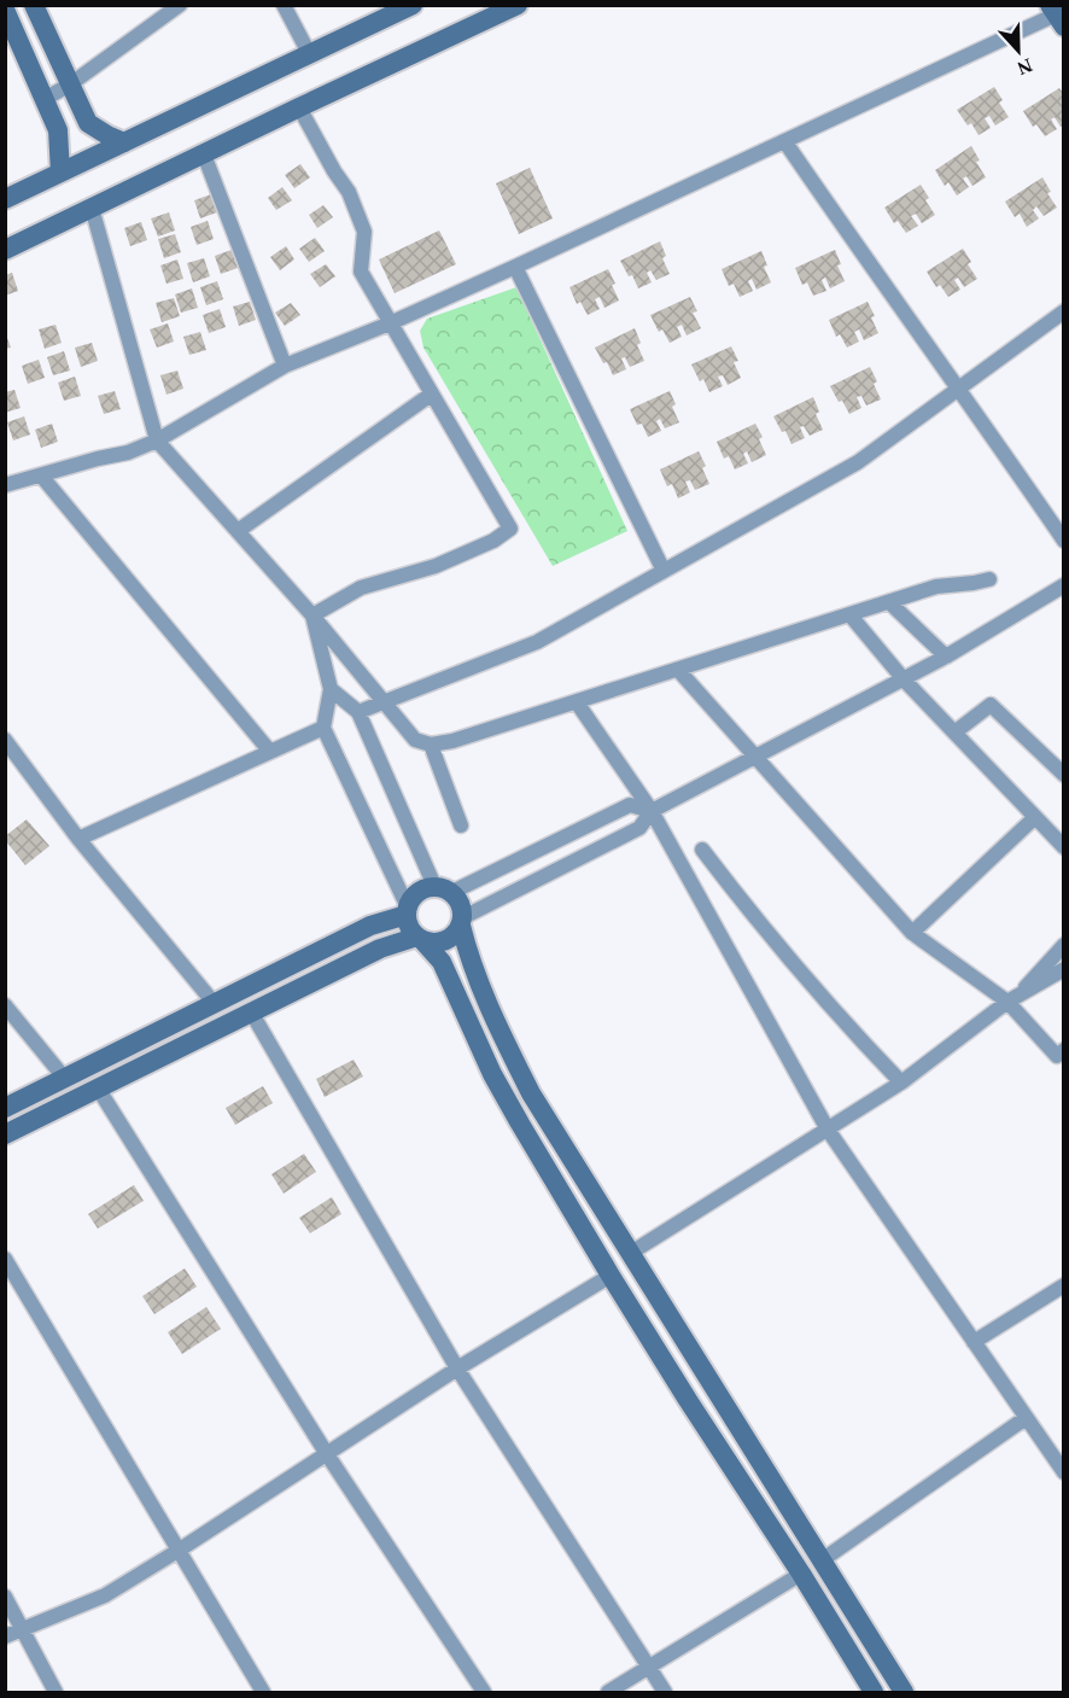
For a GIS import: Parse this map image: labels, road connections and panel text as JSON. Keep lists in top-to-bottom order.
{
  "north": "bottom"
}
